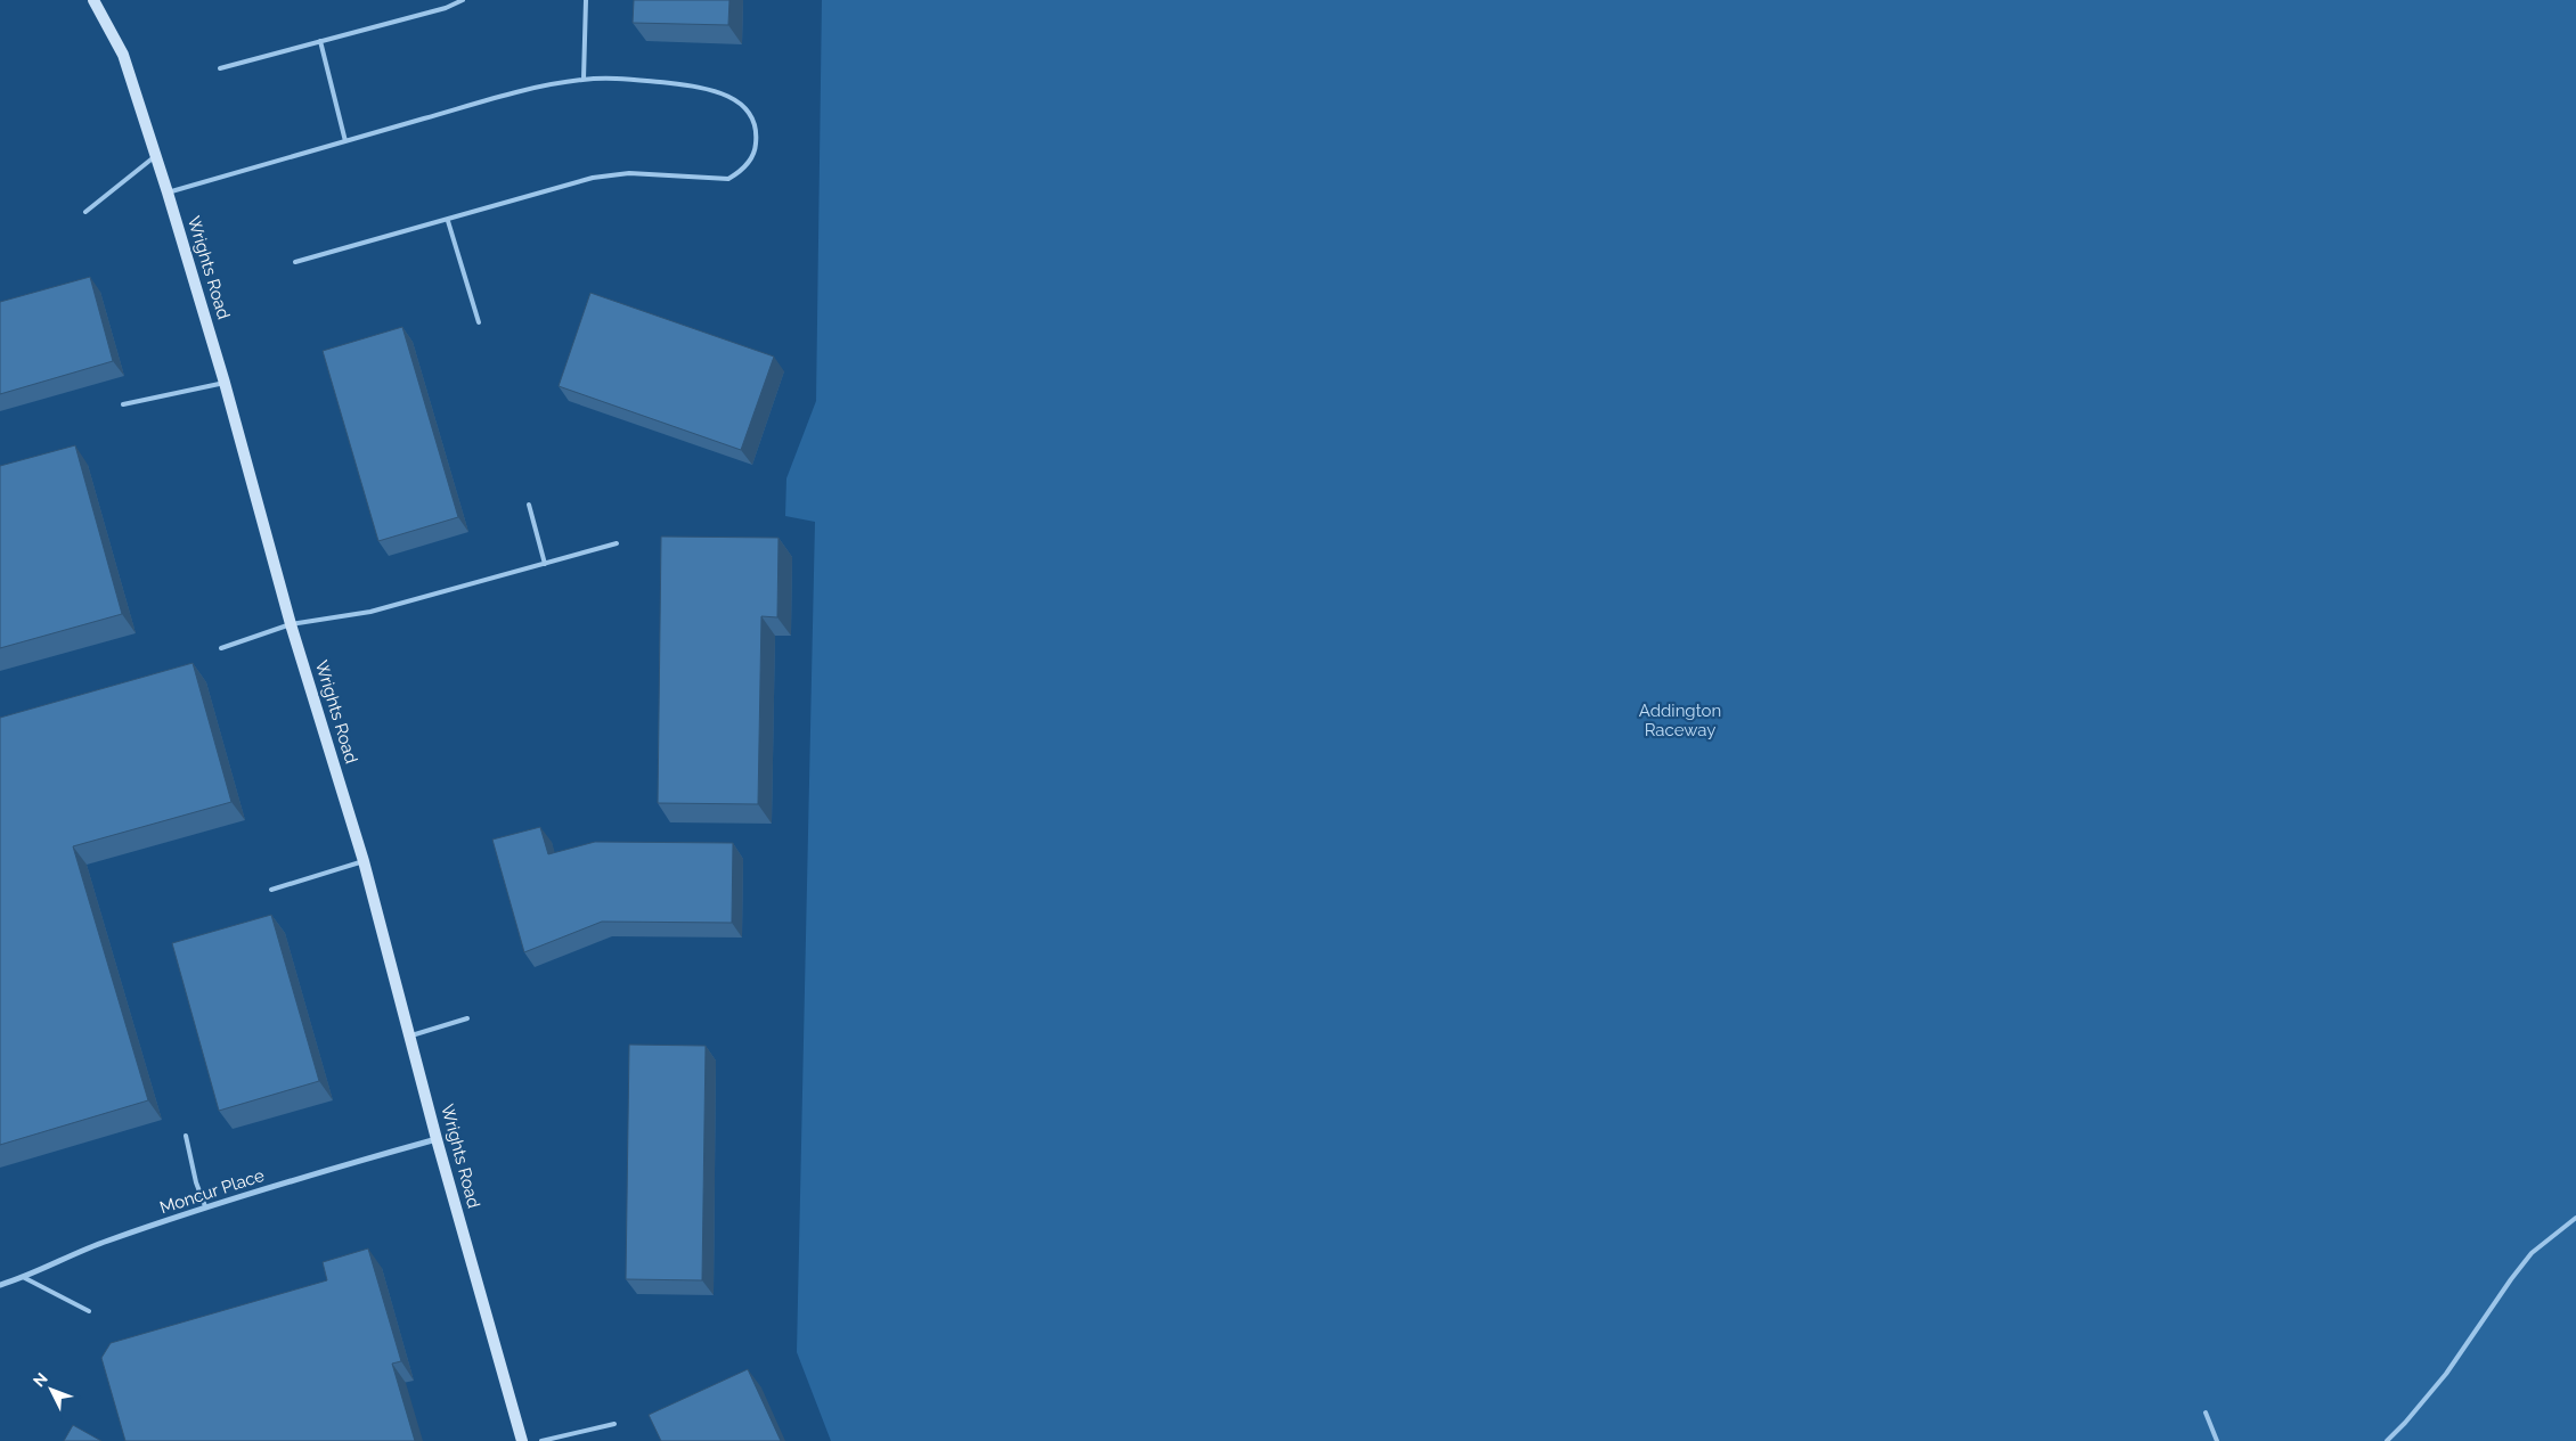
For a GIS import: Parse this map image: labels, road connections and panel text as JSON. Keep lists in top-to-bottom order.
{
  "streets": {
    "main road": ["Wrights Road"],
    "street": ["Moncur Place"]
  },
  "crossings": [
    ["Wrights Road", "Moncur Place"]
  ],
  "parks": ["Addington Raceway"],
  "north": "top left"
}
